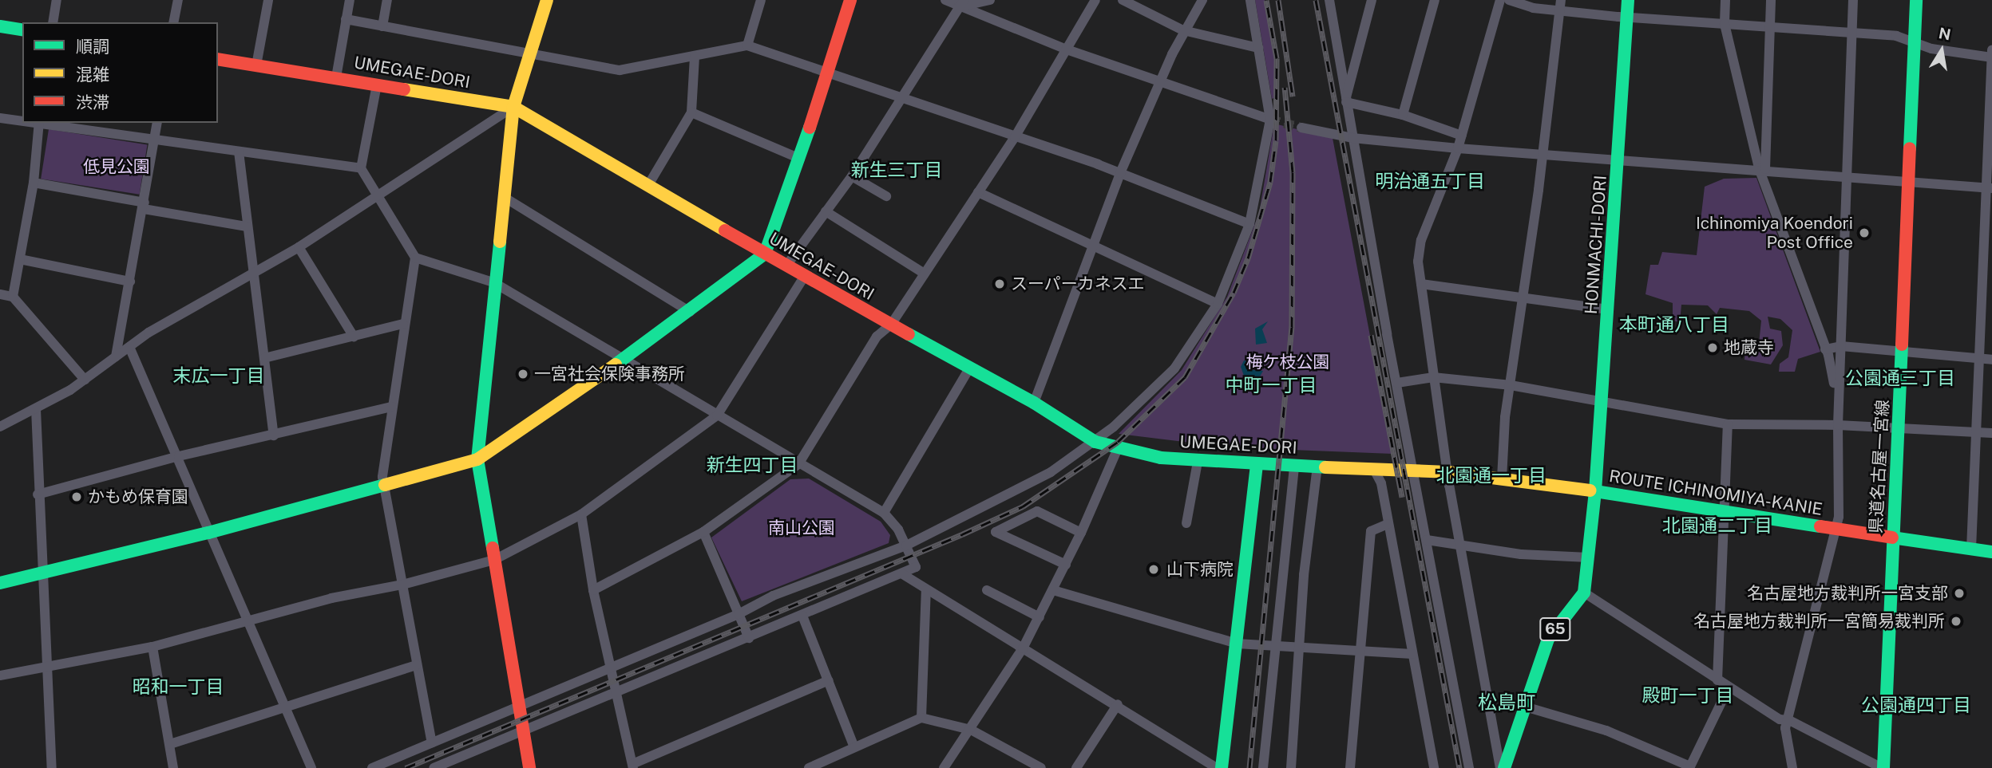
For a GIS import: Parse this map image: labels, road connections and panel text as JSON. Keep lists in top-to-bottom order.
{
  "streets": {
    "street": [
      "UMEGAE-DORI",
      "HONMACHI-DORI",
      "県道名古屋一宮線",
      "ROUTE ICHINOMIYA-KANIE",
      "65"
    ]
  },
  "crossings": [
    ["UMEGAE-DORI", "HONMACHI-DORI"],
    ["UMEGAE-DORI", "ROUTE ICHINOMIYA-KANIE"],
    ["HONMACHI-DORI", "ROUTE ICHINOMIYA-KANIE"],
    ["県道名古屋一宮線", "ROUTE ICHINOMIYA-KANIE"],
    ["ROUTE ICHINOMIYA-KANIE", "65"]
  ],
  "districts": [
    "新生三丁目",
    "明治通五丁目",
    "本町通八丁目",
    "末広一丁目",
    "公園通三丁目",
    "中町一丁目",
    "新生四丁目",
    "北園通一丁目",
    "北園通二丁目",
    "昭和一丁目",
    "殿町一丁目",
    "松島町",
    "公園通四丁目"
  ],
  "parks": ["低見公園", "梅ケ枝公園", "南山公園"],
  "places": [
    "Ichinomiya Koendori Post Office",
    "スーパーカネスエ",
    "地蔵寺",
    "一宮社会保険事務所",
    "かもめ保育園",
    "山下病院",
    "名古屋地方裁判所一宮支部",
    "名古屋地方裁判所一宮簡易裁判所"
  ],
  "legend": ["順調", "混雑", "渋滞"],
  "north": "top"
}
